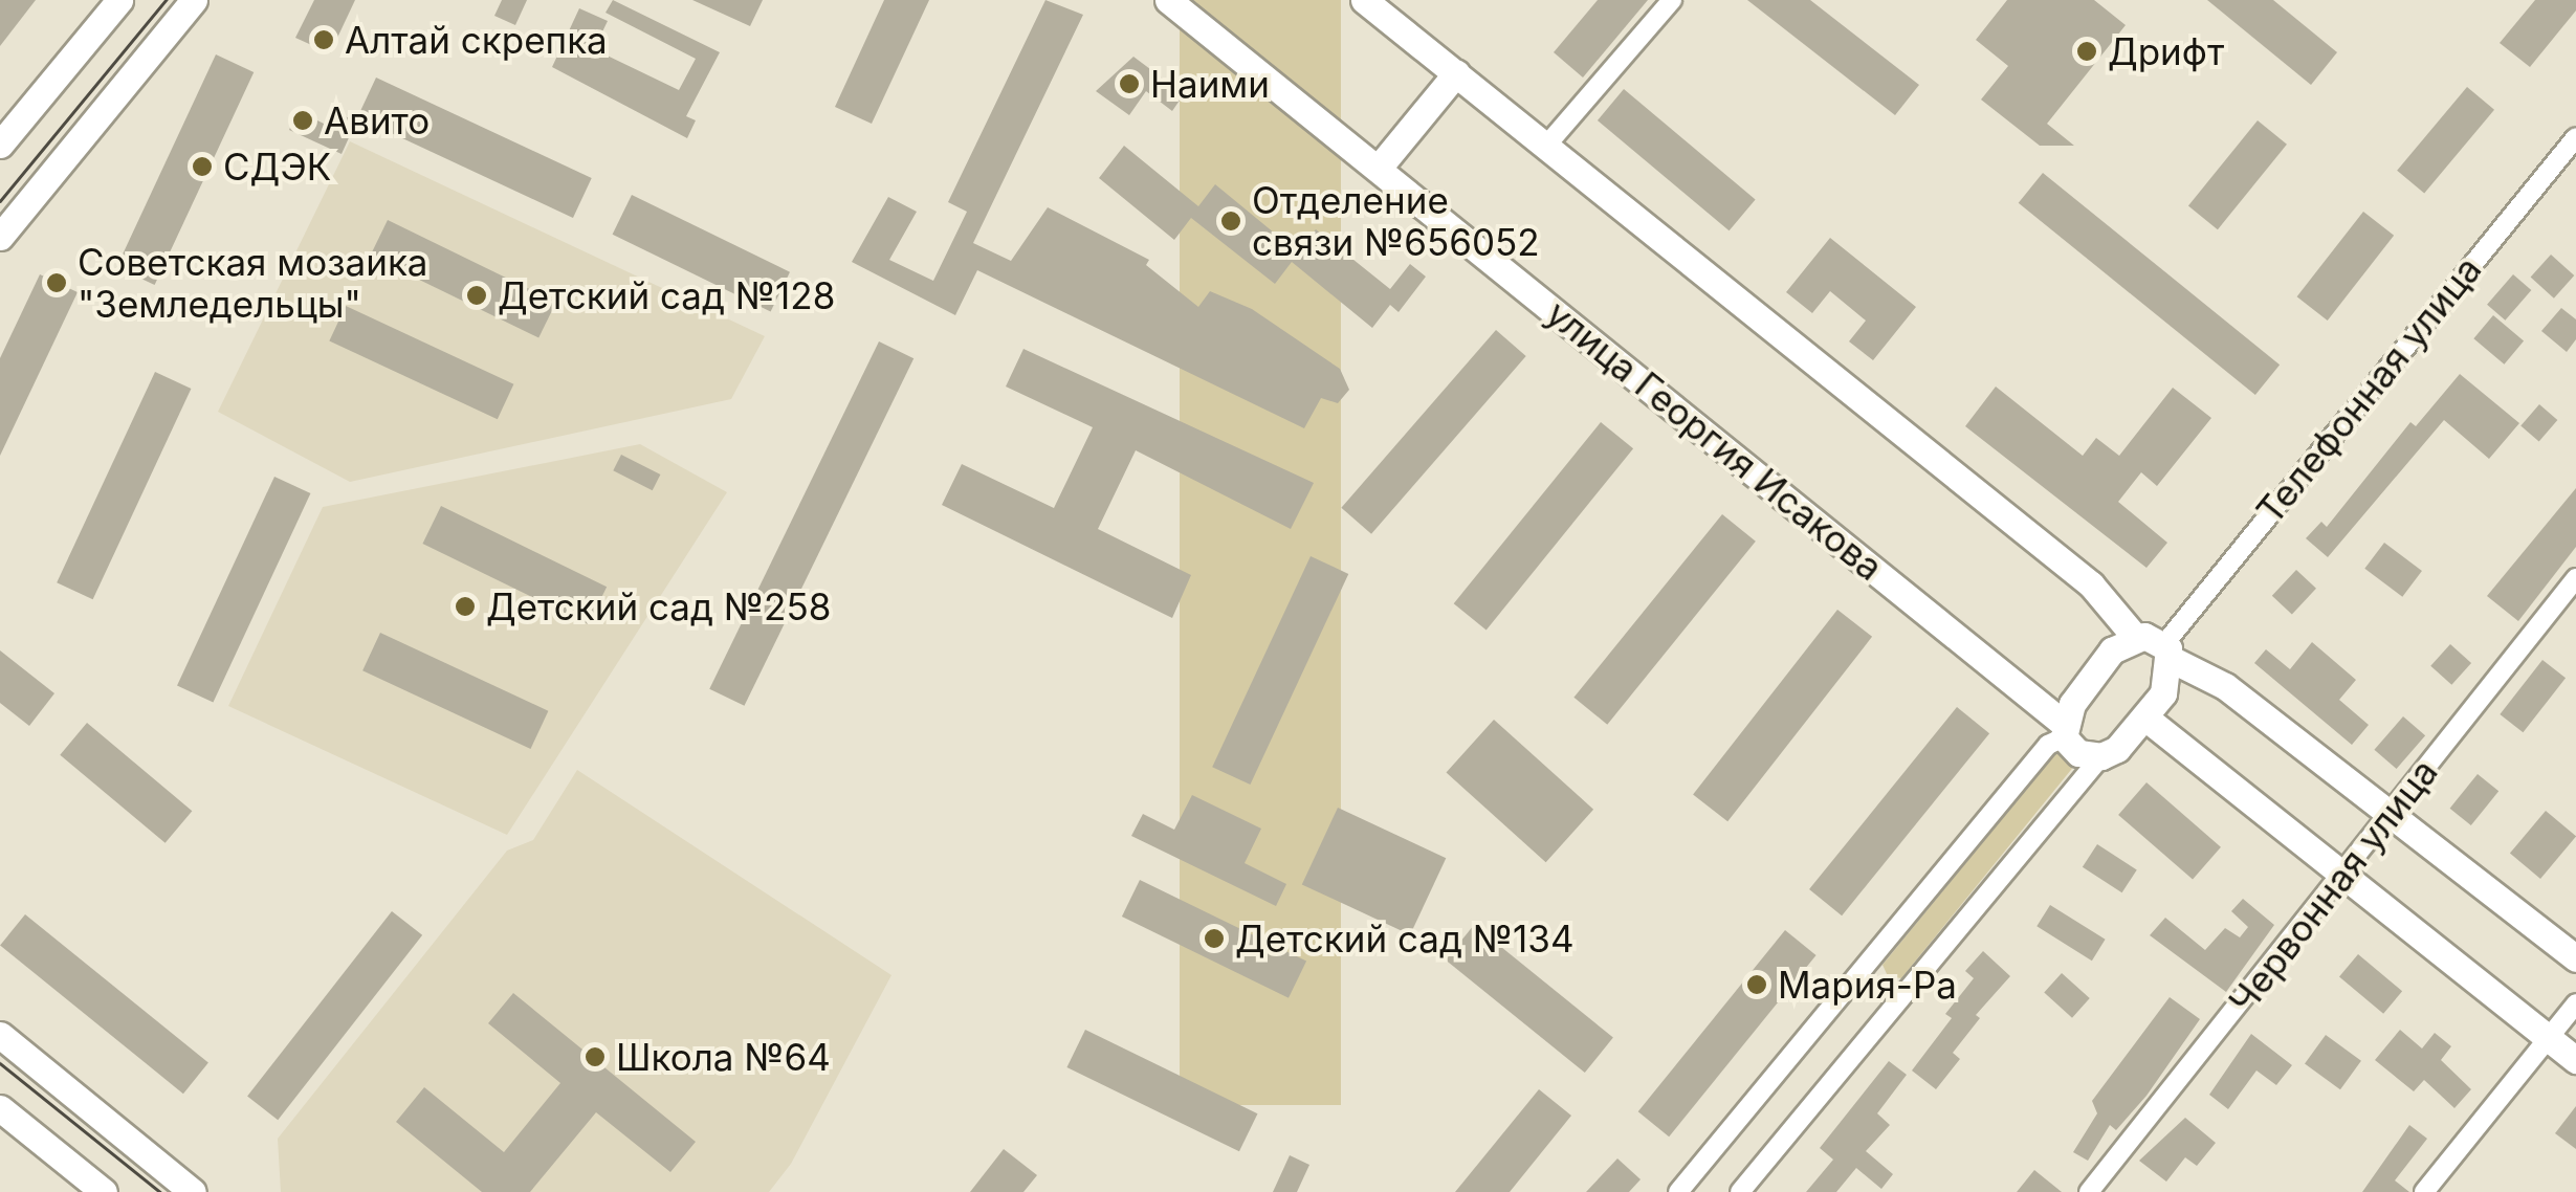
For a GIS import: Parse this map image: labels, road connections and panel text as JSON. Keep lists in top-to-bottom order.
{
  "streets": {
    "street": ["Телефонная улица", "улица Георгия Исакова", "Червонная улица"]
  },
  "places": [
    "Алтай скрепка",
    "Дрифт",
    "Наими",
    "Авито",
    "СДЭК",
    "Отделение связи №656052",
    "Советская мозаика \"Земледельцы\"",
    "Детский сад №128",
    "Детский сад №258",
    "Детский сад №134",
    "Мария-Ра",
    "Школа №64"
  ]
}
